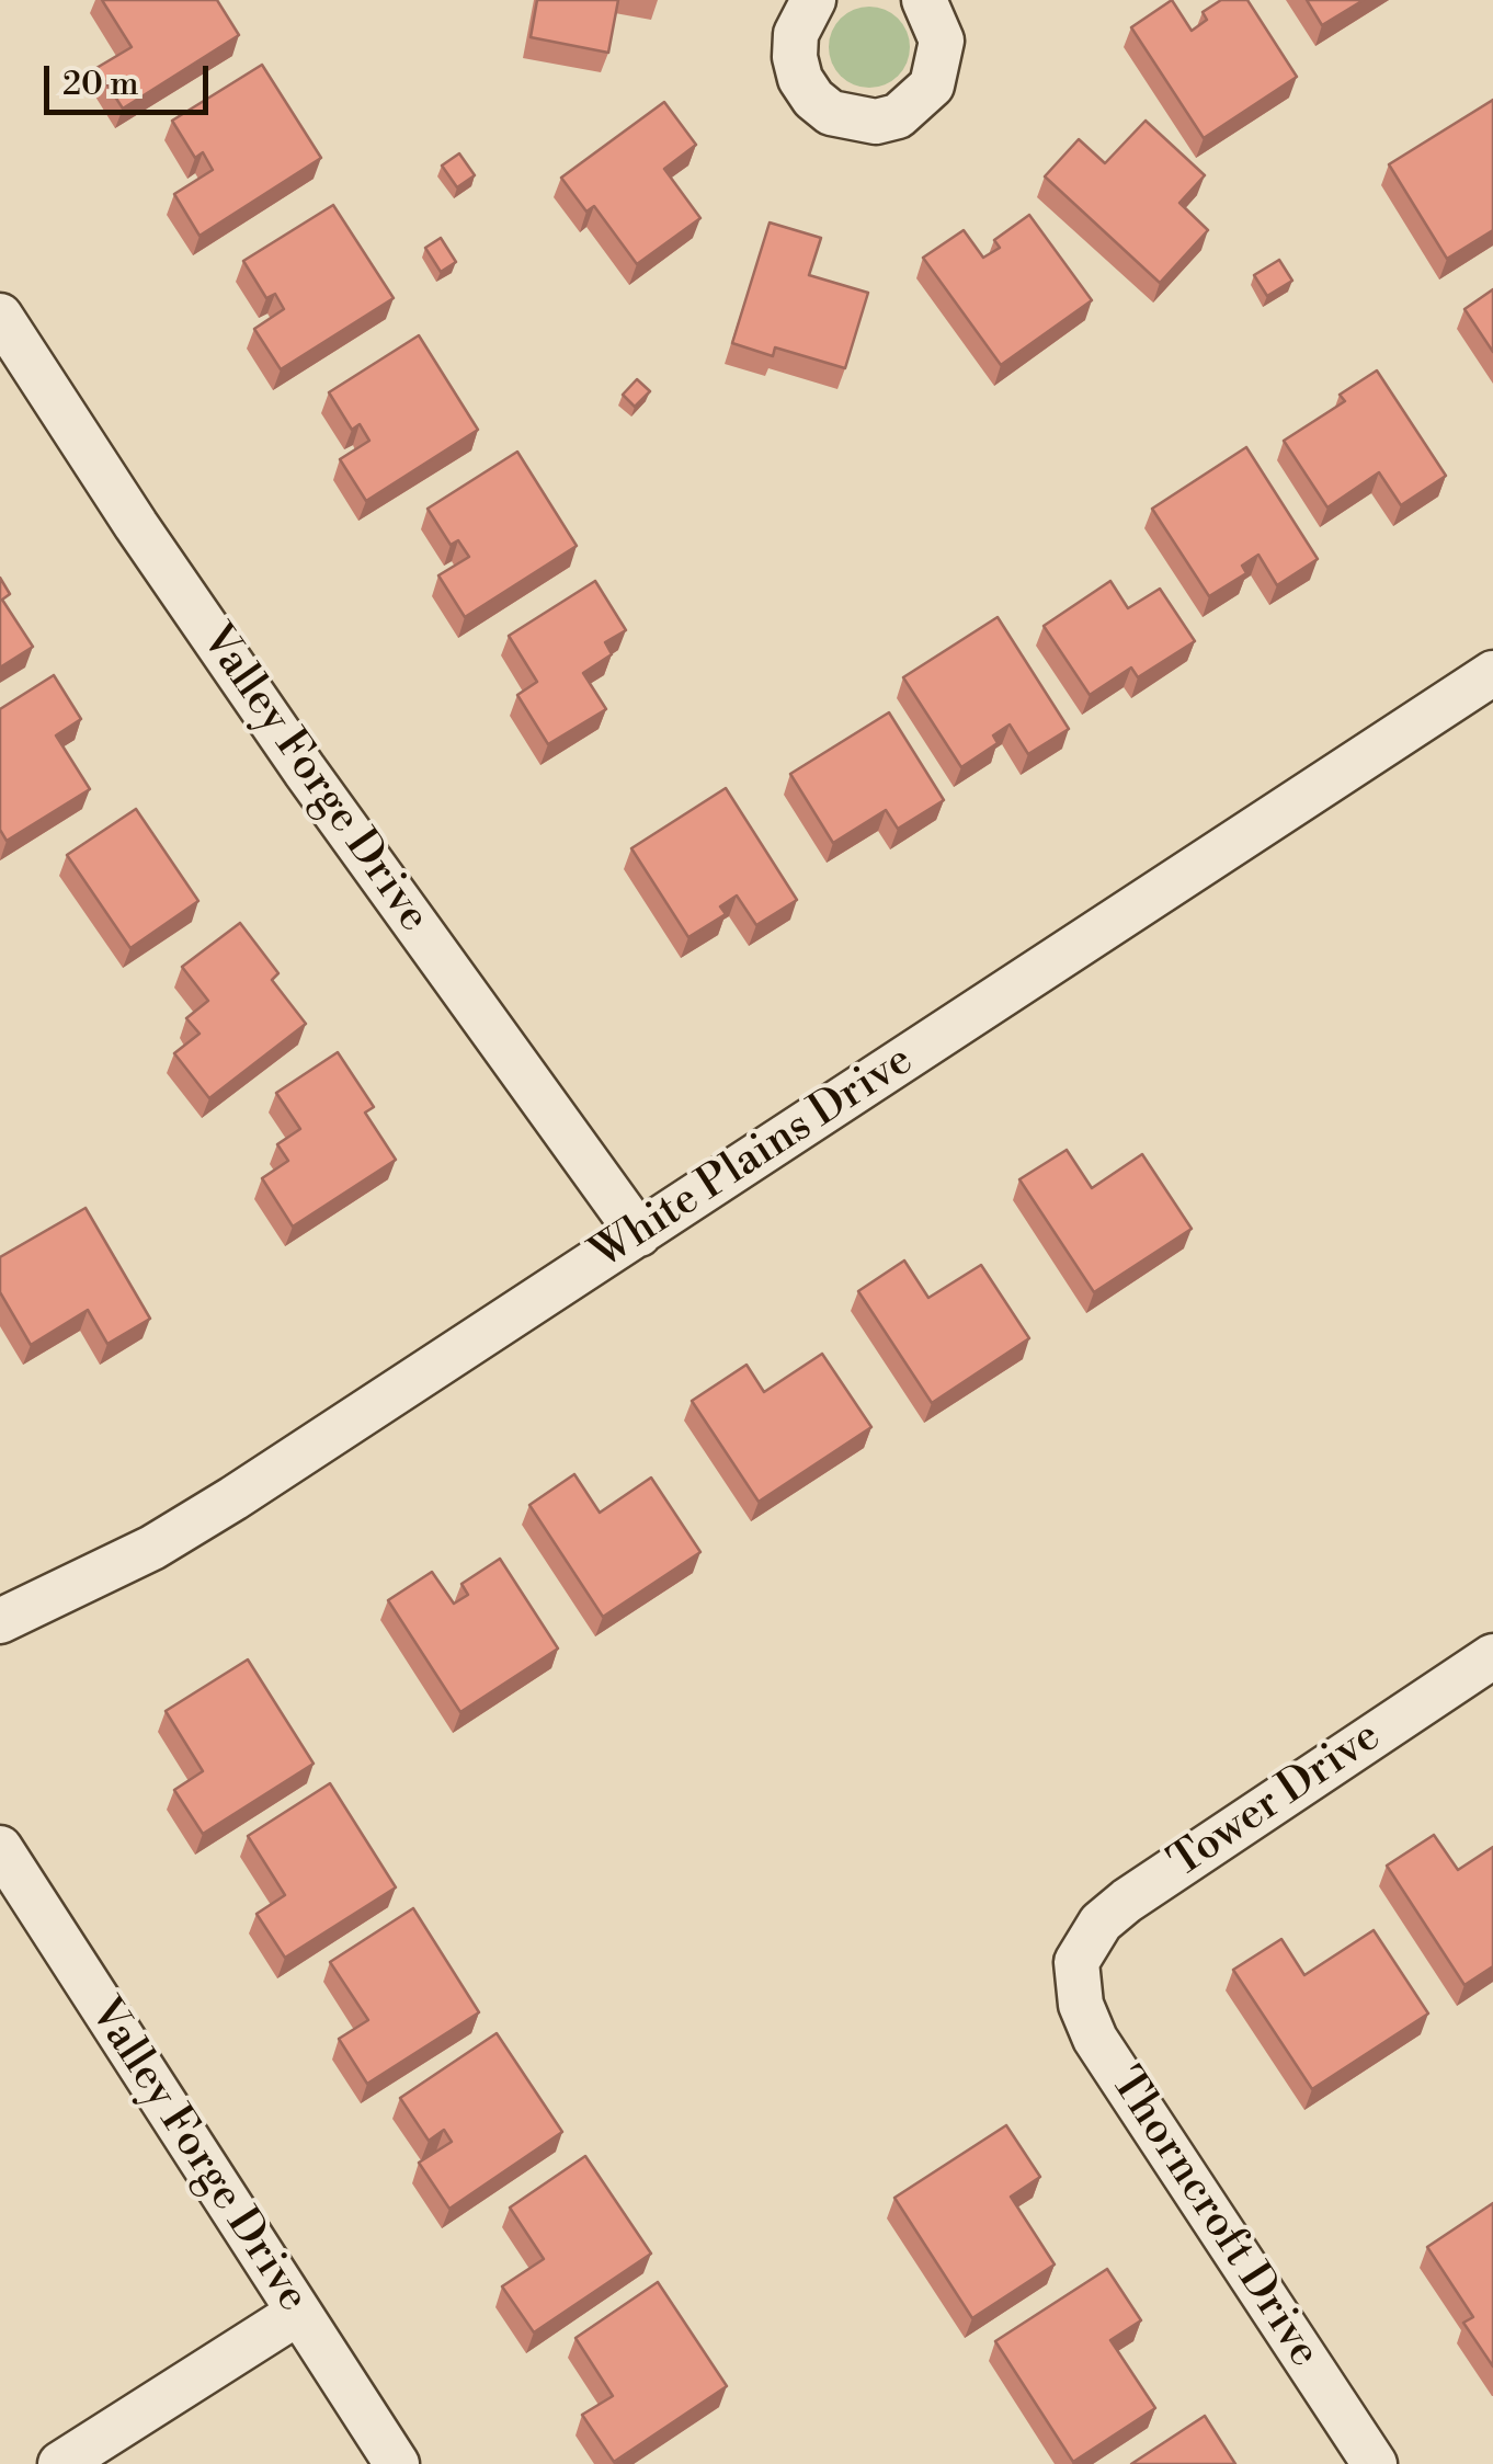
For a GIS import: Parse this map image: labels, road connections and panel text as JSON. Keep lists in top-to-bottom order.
{
  "streets": {
    "street": [
      "Valley Forge Drive",
      "White Plains Drive",
      "Tower Drive",
      "Thorncroft Drive"
    ]
  },
  "crossings": [
    ["Valley Forge Drive", "White Plains Drive"],
    ["Tower Drive", "Thorncroft Drive"]
  ],
  "scale_bar": "20 m"
}
